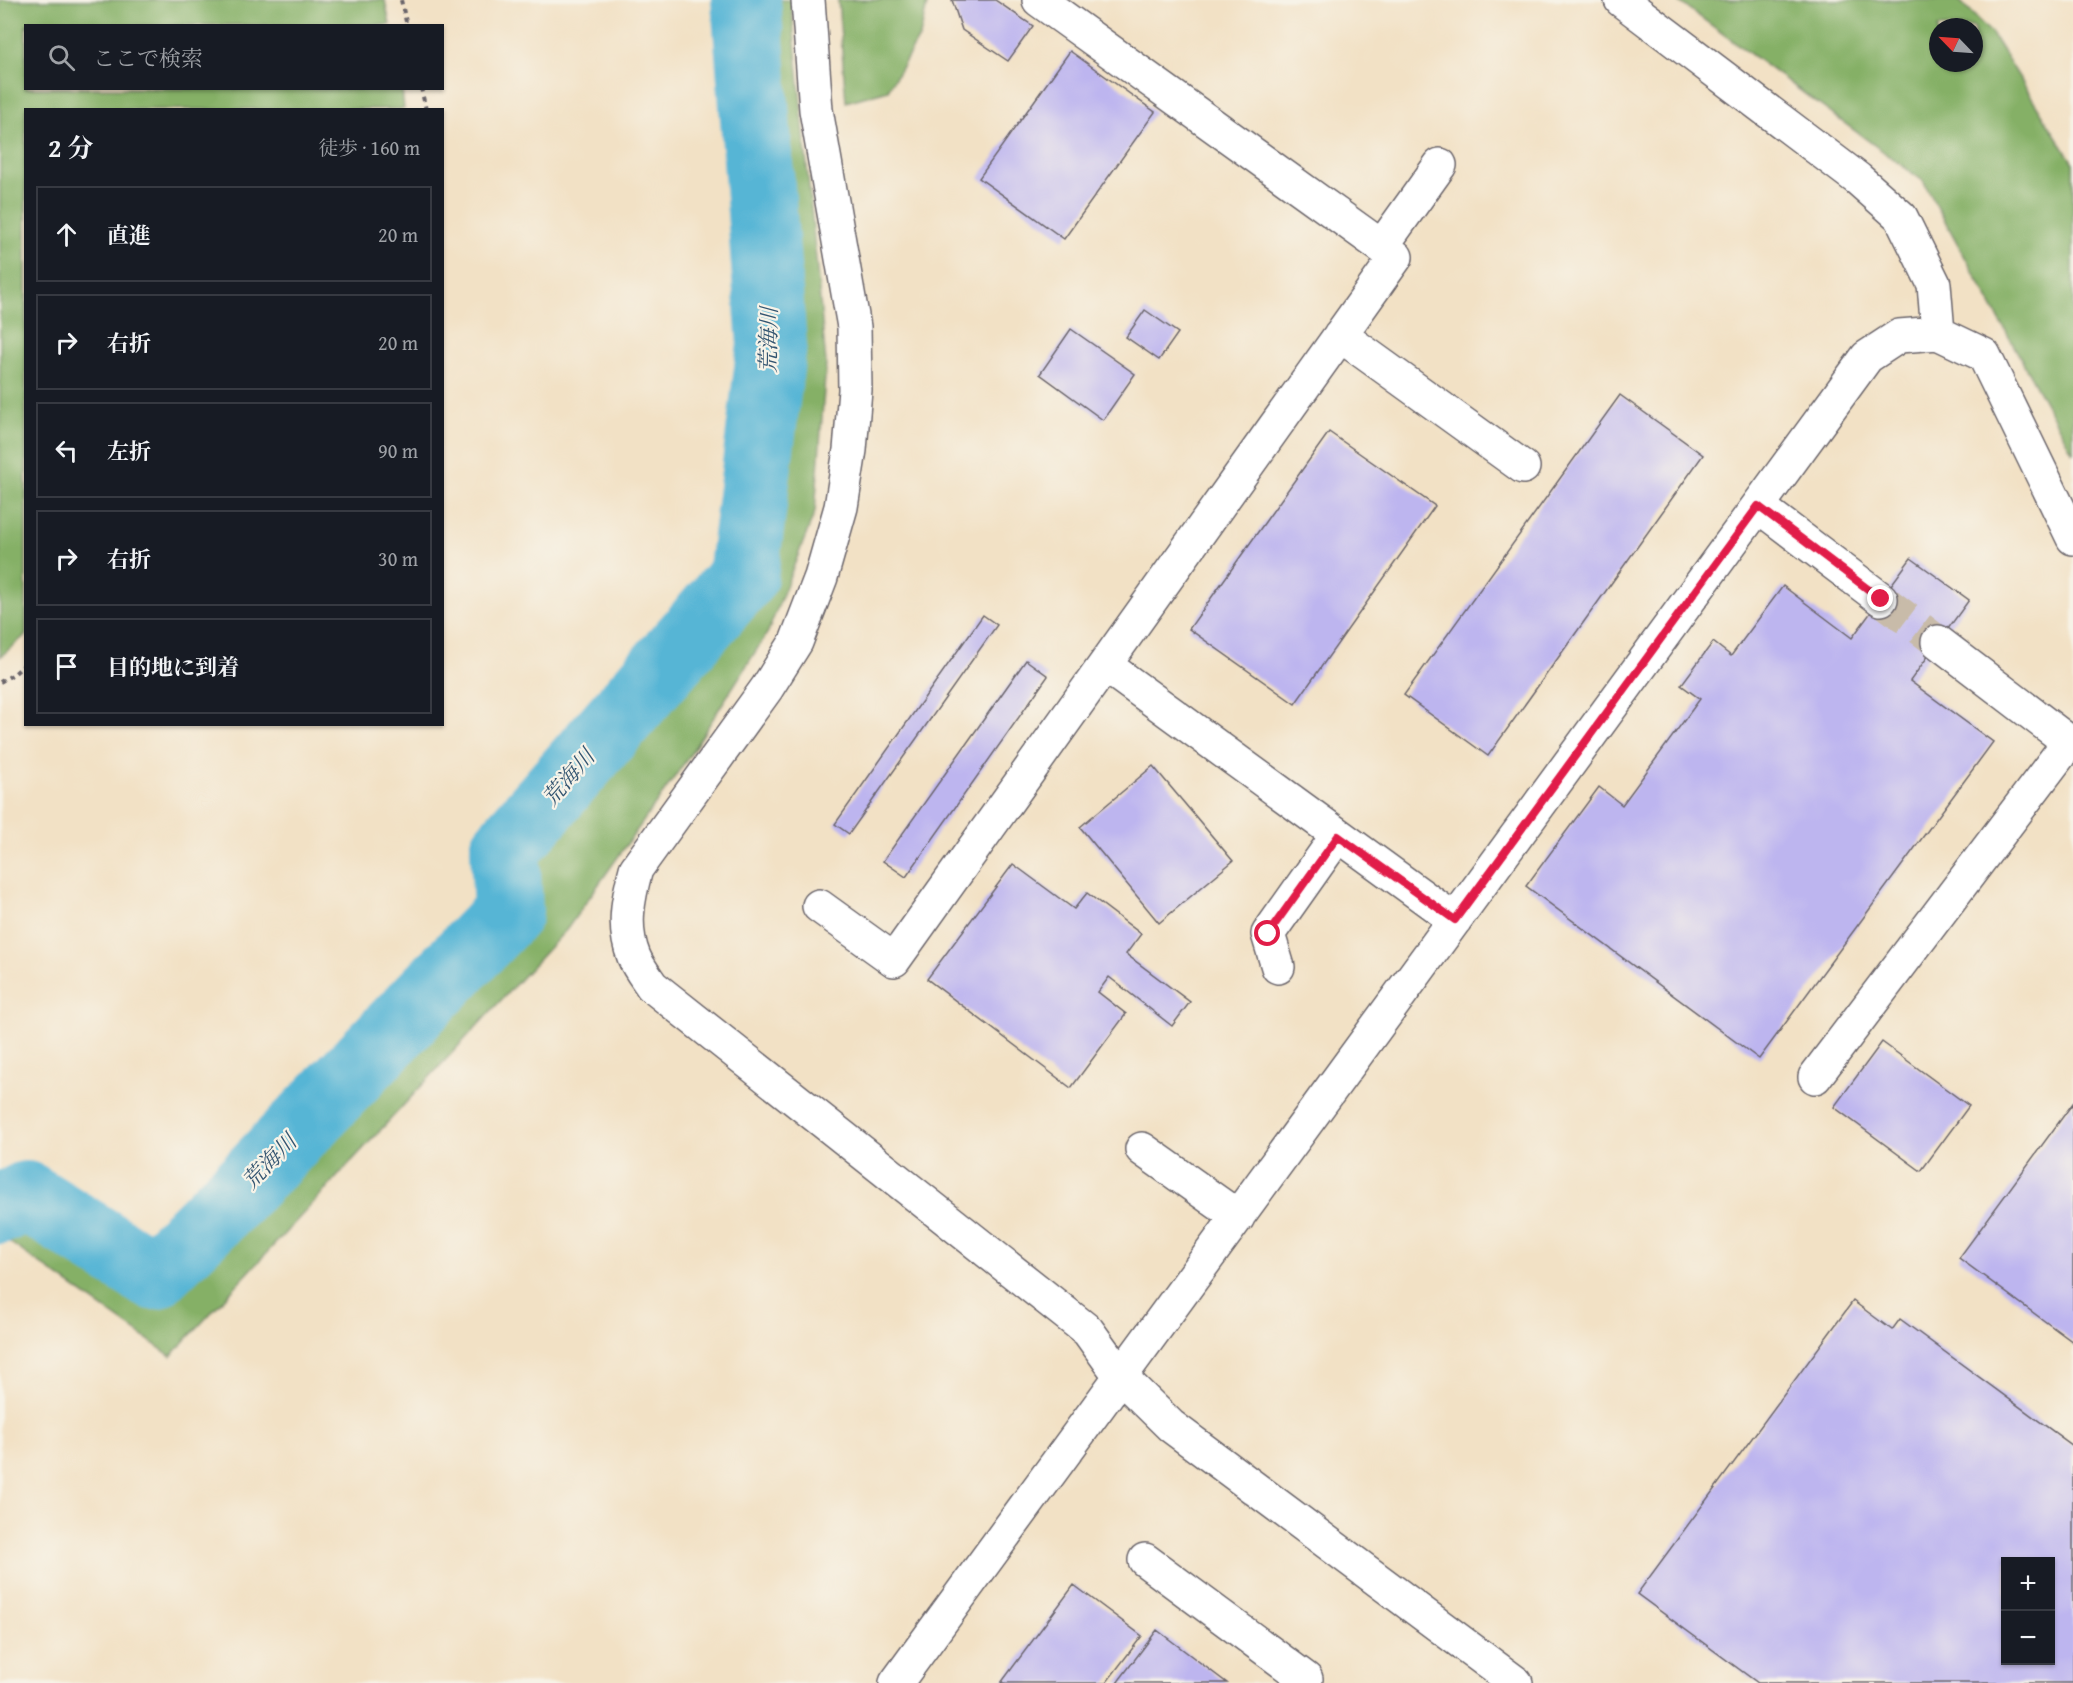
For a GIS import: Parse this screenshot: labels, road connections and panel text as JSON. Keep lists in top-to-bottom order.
{
  "water": ["荒海川"],
  "north": "top left",
  "page": {
    "search": "ここで検索",
    "heading": ["2 分", "徒歩 · 160 m"],
    "list": [
      ["直進", "20 m"],
      ["右折", "20 m"],
      ["左折", "90 m"],
      ["右折", "30 m"],
      "目的地に到着"
    ],
    "map_buttons": ["+", "−"]
  }
}
